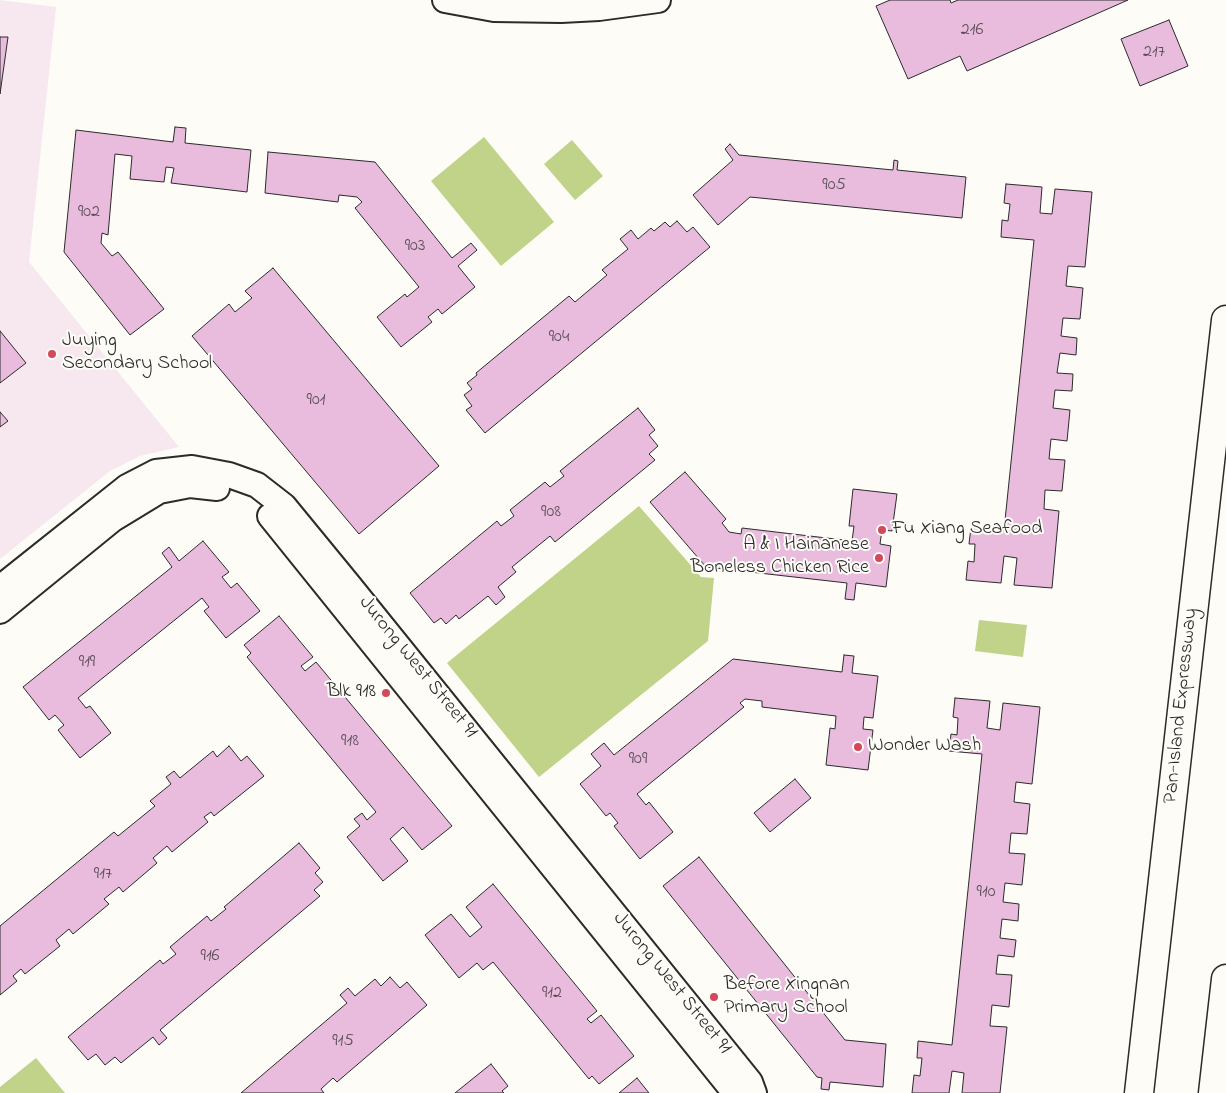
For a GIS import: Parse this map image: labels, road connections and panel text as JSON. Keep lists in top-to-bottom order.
{
  "streets": {
    "highway": ["Pan-Island Expressway"],
    "street": ["Jurong West Street 91"]
  },
  "places": [
    "Juying Secondary School",
    "Fu Xiang Seafood",
    "A & I Hainanese Boneless Chicken Rice",
    "Blk 918",
    "Wonder Wash",
    "Before Xingnan Primary School"
  ],
  "house_numbers": [
    "216",
    "217",
    "905",
    "902",
    "903",
    "904",
    "901",
    "908",
    "919",
    "918",
    "909",
    "917",
    "910",
    "916",
    "912",
    "915"
  ]
}
